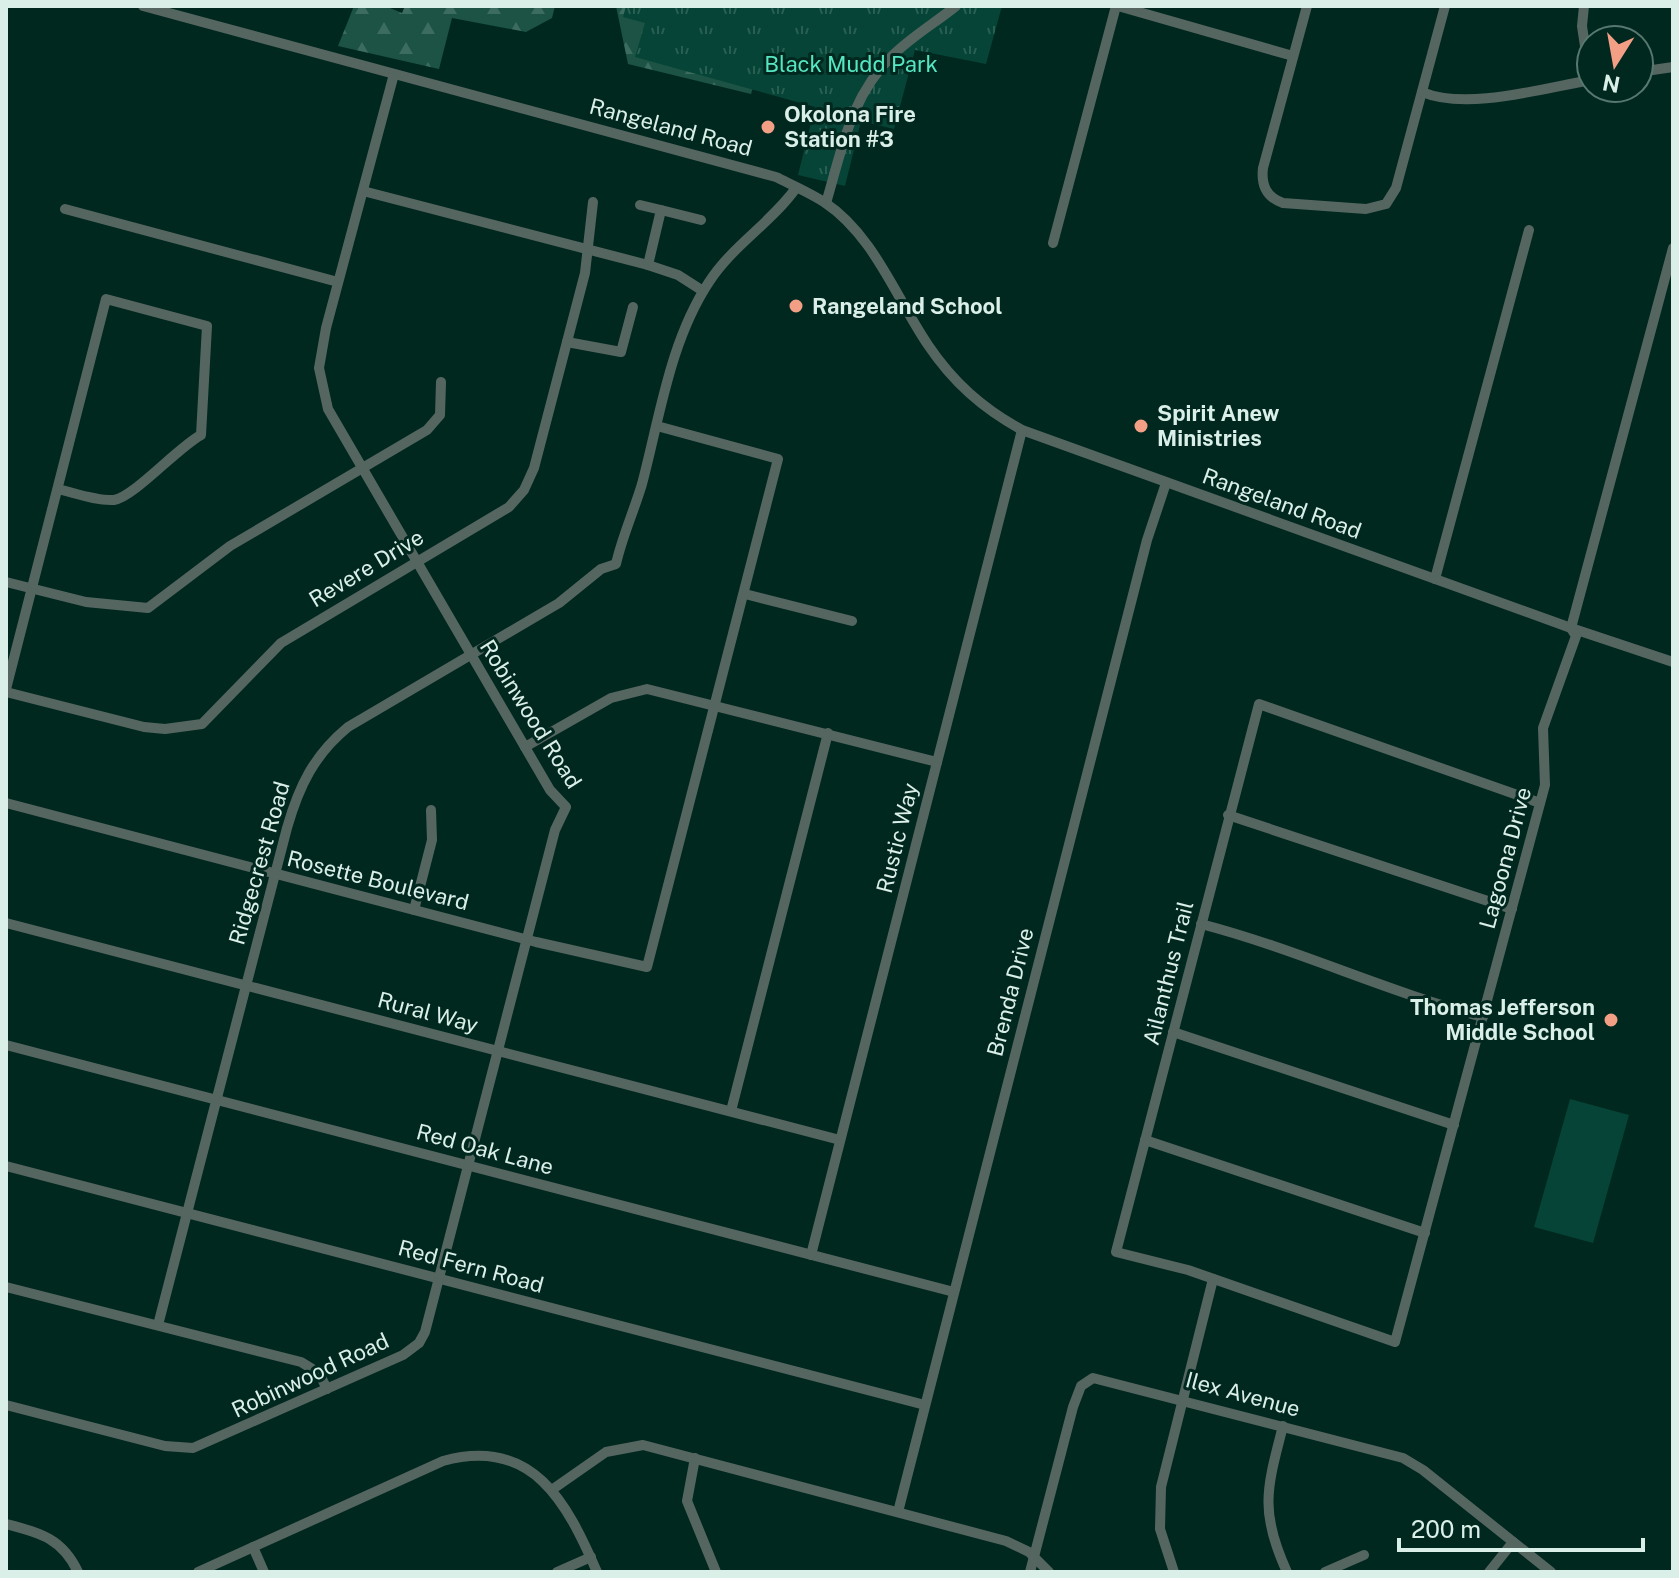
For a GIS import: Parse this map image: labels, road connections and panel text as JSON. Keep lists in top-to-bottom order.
{
  "streets": {
    "street": [
      "Rangeland Road",
      "Revere Drive",
      "Robinwood Road",
      "Rustic Way",
      "Lagoona Drive",
      "Ridgecrest Road",
      "Rosette Boulevard",
      "Ailanthus Trail",
      "Brenda Drive",
      "Rural Way",
      "Red Oak Lane",
      "Red Fern Road",
      "Ilex Avenue"
    ]
  },
  "crossings": [
    ["Rangeland Road", "Robinwood Road"],
    ["Rangeland Road", "Rustic Way"],
    ["Rangeland Road", "Lagoona Drive"],
    ["Rangeland Road", "Ridgecrest Road"],
    ["Rangeland Road", "Brenda Drive"],
    ["Revere Drive", "Robinwood Road"],
    ["Robinwood Road", "Ridgecrest Road"],
    ["Robinwood Road", "Rosette Boulevard"],
    ["Robinwood Road", "Rural Way"],
    ["Robinwood Road", "Red Oak Lane"],
    ["Robinwood Road", "Red Fern Road"],
    ["Rustic Way", "Rural Way"],
    ["Rustic Way", "Red Oak Lane"],
    ["Lagoona Drive", "Ailanthus Trail"],
    ["Ridgecrest Road", "Rosette Boulevard"],
    ["Ridgecrest Road", "Rural Way"],
    ["Ridgecrest Road", "Red Oak Lane"],
    ["Ridgecrest Road", "Red Fern Road"],
    ["Brenda Drive", "Red Oak Lane"],
    ["Brenda Drive", "Red Fern Road"]
  ],
  "parks": ["Black Mudd Park"],
  "places": [
    "Okolona Fire Station #3",
    "Rangeland School",
    "Spirit Anew Ministries",
    "Thomas Jefferson Middle School"
  ],
  "scale_bar": "200 m",
  "north": "bottom"
}
